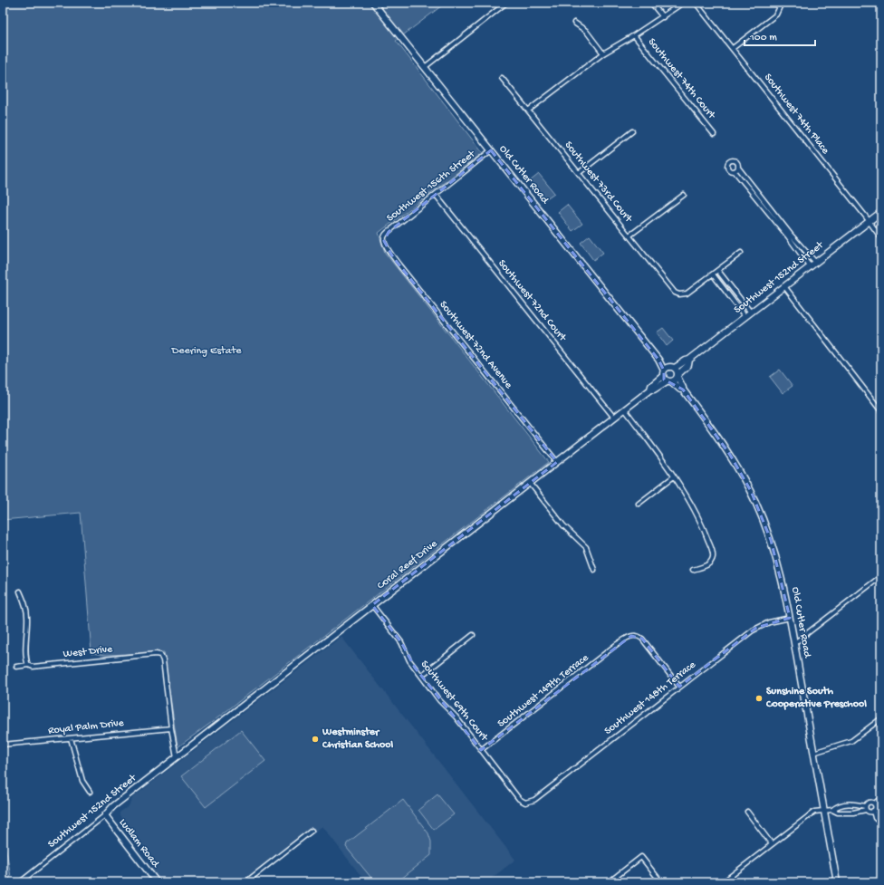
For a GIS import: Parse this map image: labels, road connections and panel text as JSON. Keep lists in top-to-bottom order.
{
  "streets": {
    "main road": [
      "Old Cutler Road",
      "Southwest 152nd Street",
      "Coral Reef Drive",
      "Ludlam Road"
    ],
    "street": [
      "Southwest 74th Court",
      "Southwest 74th Place",
      "Southwest 73rd Court",
      "Southwest 156th Street",
      "Southwest 72nd Court",
      "Southwest 72nd Avenue",
      "West Drive",
      "Southwest 149th Terrace",
      "Southwest 148th Terrace",
      "Southwest 69th Court",
      "Royal Palm Drive"
    ]
  },
  "crossings": [
    ["Southwest 74th Place", "Southwest 152nd Street"],
    ["Old Cutler Road", "Southwest 156th Street"],
    ["Old Cutler Road", "Southwest 152nd Street"],
    ["Old Cutler Road", "Coral Reef Drive"],
    ["Old Cutler Road", "Southwest 148th Terrace"],
    ["Southwest 156th Street", "Southwest 72nd Court"],
    ["Southwest 156th Street", "Southwest 72nd Avenue"],
    ["Southwest 152nd Street", "Coral Reef Drive"],
    ["Southwest 152nd Street", "Ludlam Road"],
    ["Southwest 72nd Court", "Coral Reef Drive"],
    ["Southwest 72nd Avenue", "Coral Reef Drive"],
    ["Coral Reef Drive", "Southwest 69th Court"],
    ["West Drive", "Royal Palm Drive"],
    ["Southwest 149th Terrace", "Southwest 148th Terrace"],
    ["Southwest 149th Terrace", "Southwest 69th Court"],
    ["Southwest 148th Terrace", "Southwest 69th Court"]
  ],
  "parks": ["Deering Estate"],
  "places": ["Sunshine South Cooperative Preschool", "Westminster Christian School"],
  "scale_bar": "100 m"
}
